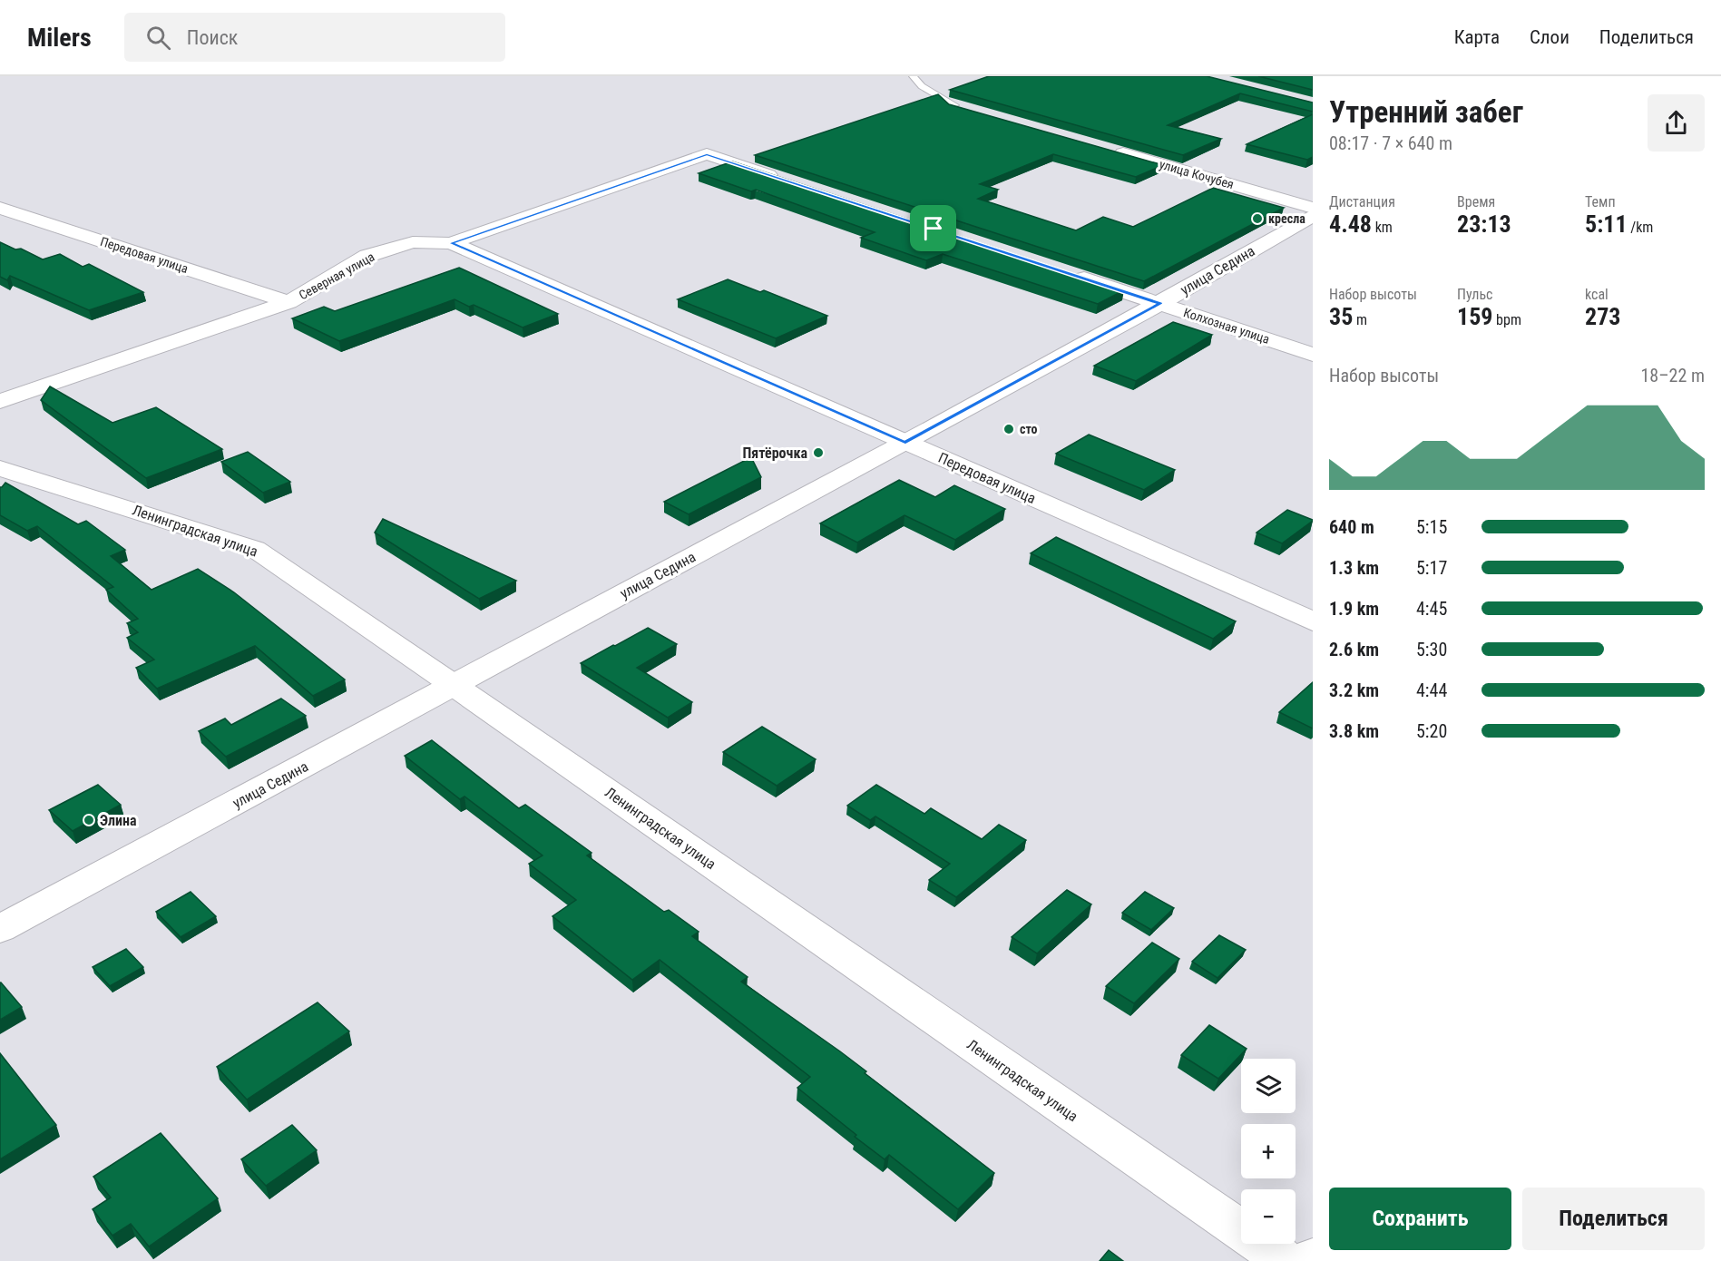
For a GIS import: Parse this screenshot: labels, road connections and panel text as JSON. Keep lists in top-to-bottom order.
{
  "streets": {
    "street": [
      "улица Кочубея",
      "Передовая улица",
      "улица Седина",
      "Северная улица",
      "Колхозная улица",
      "Ленинградская улица"
    ]
  },
  "crossings": [
    ["Передовая улица", "улица Седина"],
    ["Передовая улица", "Северная улица"],
    ["улица Седина", "Колхозная улица"],
    ["улица Седина", "Ленинградская улица"]
  ],
  "places": [
    "кресла",
    "сто",
    "Пятёрочка",
    "Элина"
  ],
  "page": {
    "header": "Milers",
    "search": "Поиск",
    "nav": ["Карта", "Слои", "Поделиться"],
    "heading": ["Утренний забег", "08:17 · 7 × 640 m"],
    "stats": [
      ["Дистанция", "4.48 km"],
      ["Время", "23:13"],
      ["Темп", "5:11 /km"],
      ["Набор высоты", "35 m"],
      ["Пульс", "159 bpm"],
      ["kcal", "273"]
    ],
    "chart": ["Набор высоты", "18–22 m"],
    "list": [
      {
        "name": "640 m",
        "note": "5:15"
      },
      {
        "name": "1.3 km",
        "note": "5:17"
      },
      {
        "name": "1.9 km",
        "note": "4:45"
      },
      {
        "name": "2.6 km",
        "note": "5:30"
      },
      {
        "name": "3.2 km",
        "note": "4:44"
      },
      {
        "name": "3.8 km",
        "note": "5:20"
      }
    ],
    "map_buttons": ["+", "−"],
    "buttons": ["Сохранить", "Поделиться"]
  }
}
